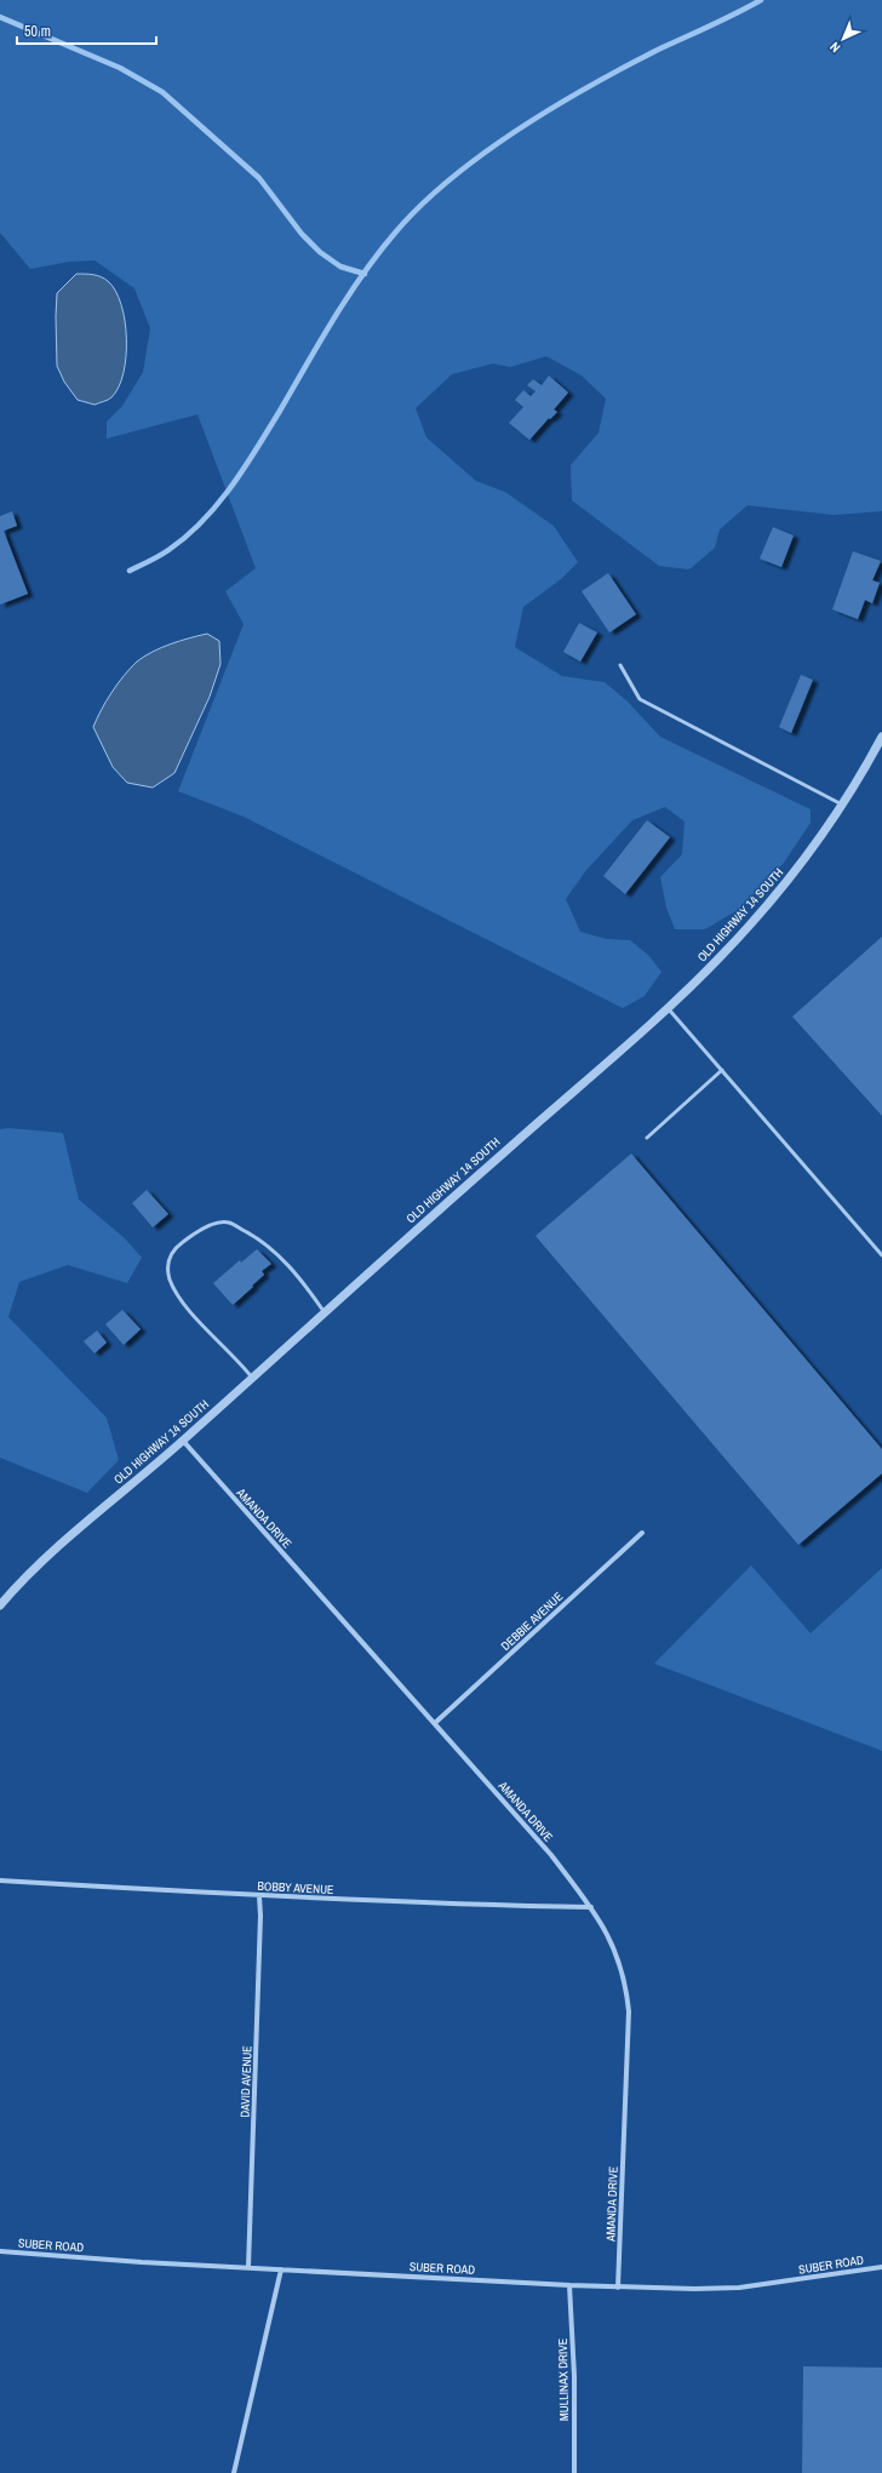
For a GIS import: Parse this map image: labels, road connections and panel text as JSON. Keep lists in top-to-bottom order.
{
  "streets": {
    "street": [
      "OLD HIGHWAY 14 SOUTH",
      "AMANDA DRIVE",
      "DEBBIE AVENUE",
      "BOBBY AVENUE",
      "DAVID AVENUE",
      "SUBER ROAD",
      "MULLINAX DRIVE"
    ]
  },
  "crossings": [
    ["OLD HIGHWAY 14 SOUTH", "AMANDA DRIVE"],
    ["AMANDA DRIVE", "DEBBIE AVENUE"],
    ["AMANDA DRIVE", "BOBBY AVENUE"],
    ["AMANDA DRIVE", "SUBER ROAD"],
    ["BOBBY AVENUE", "DAVID AVENUE"],
    ["DAVID AVENUE", "SUBER ROAD"],
    ["SUBER ROAD", "MULLINAX DRIVE"]
  ],
  "scale_bar": "50 m",
  "north": "bottom left"
}
